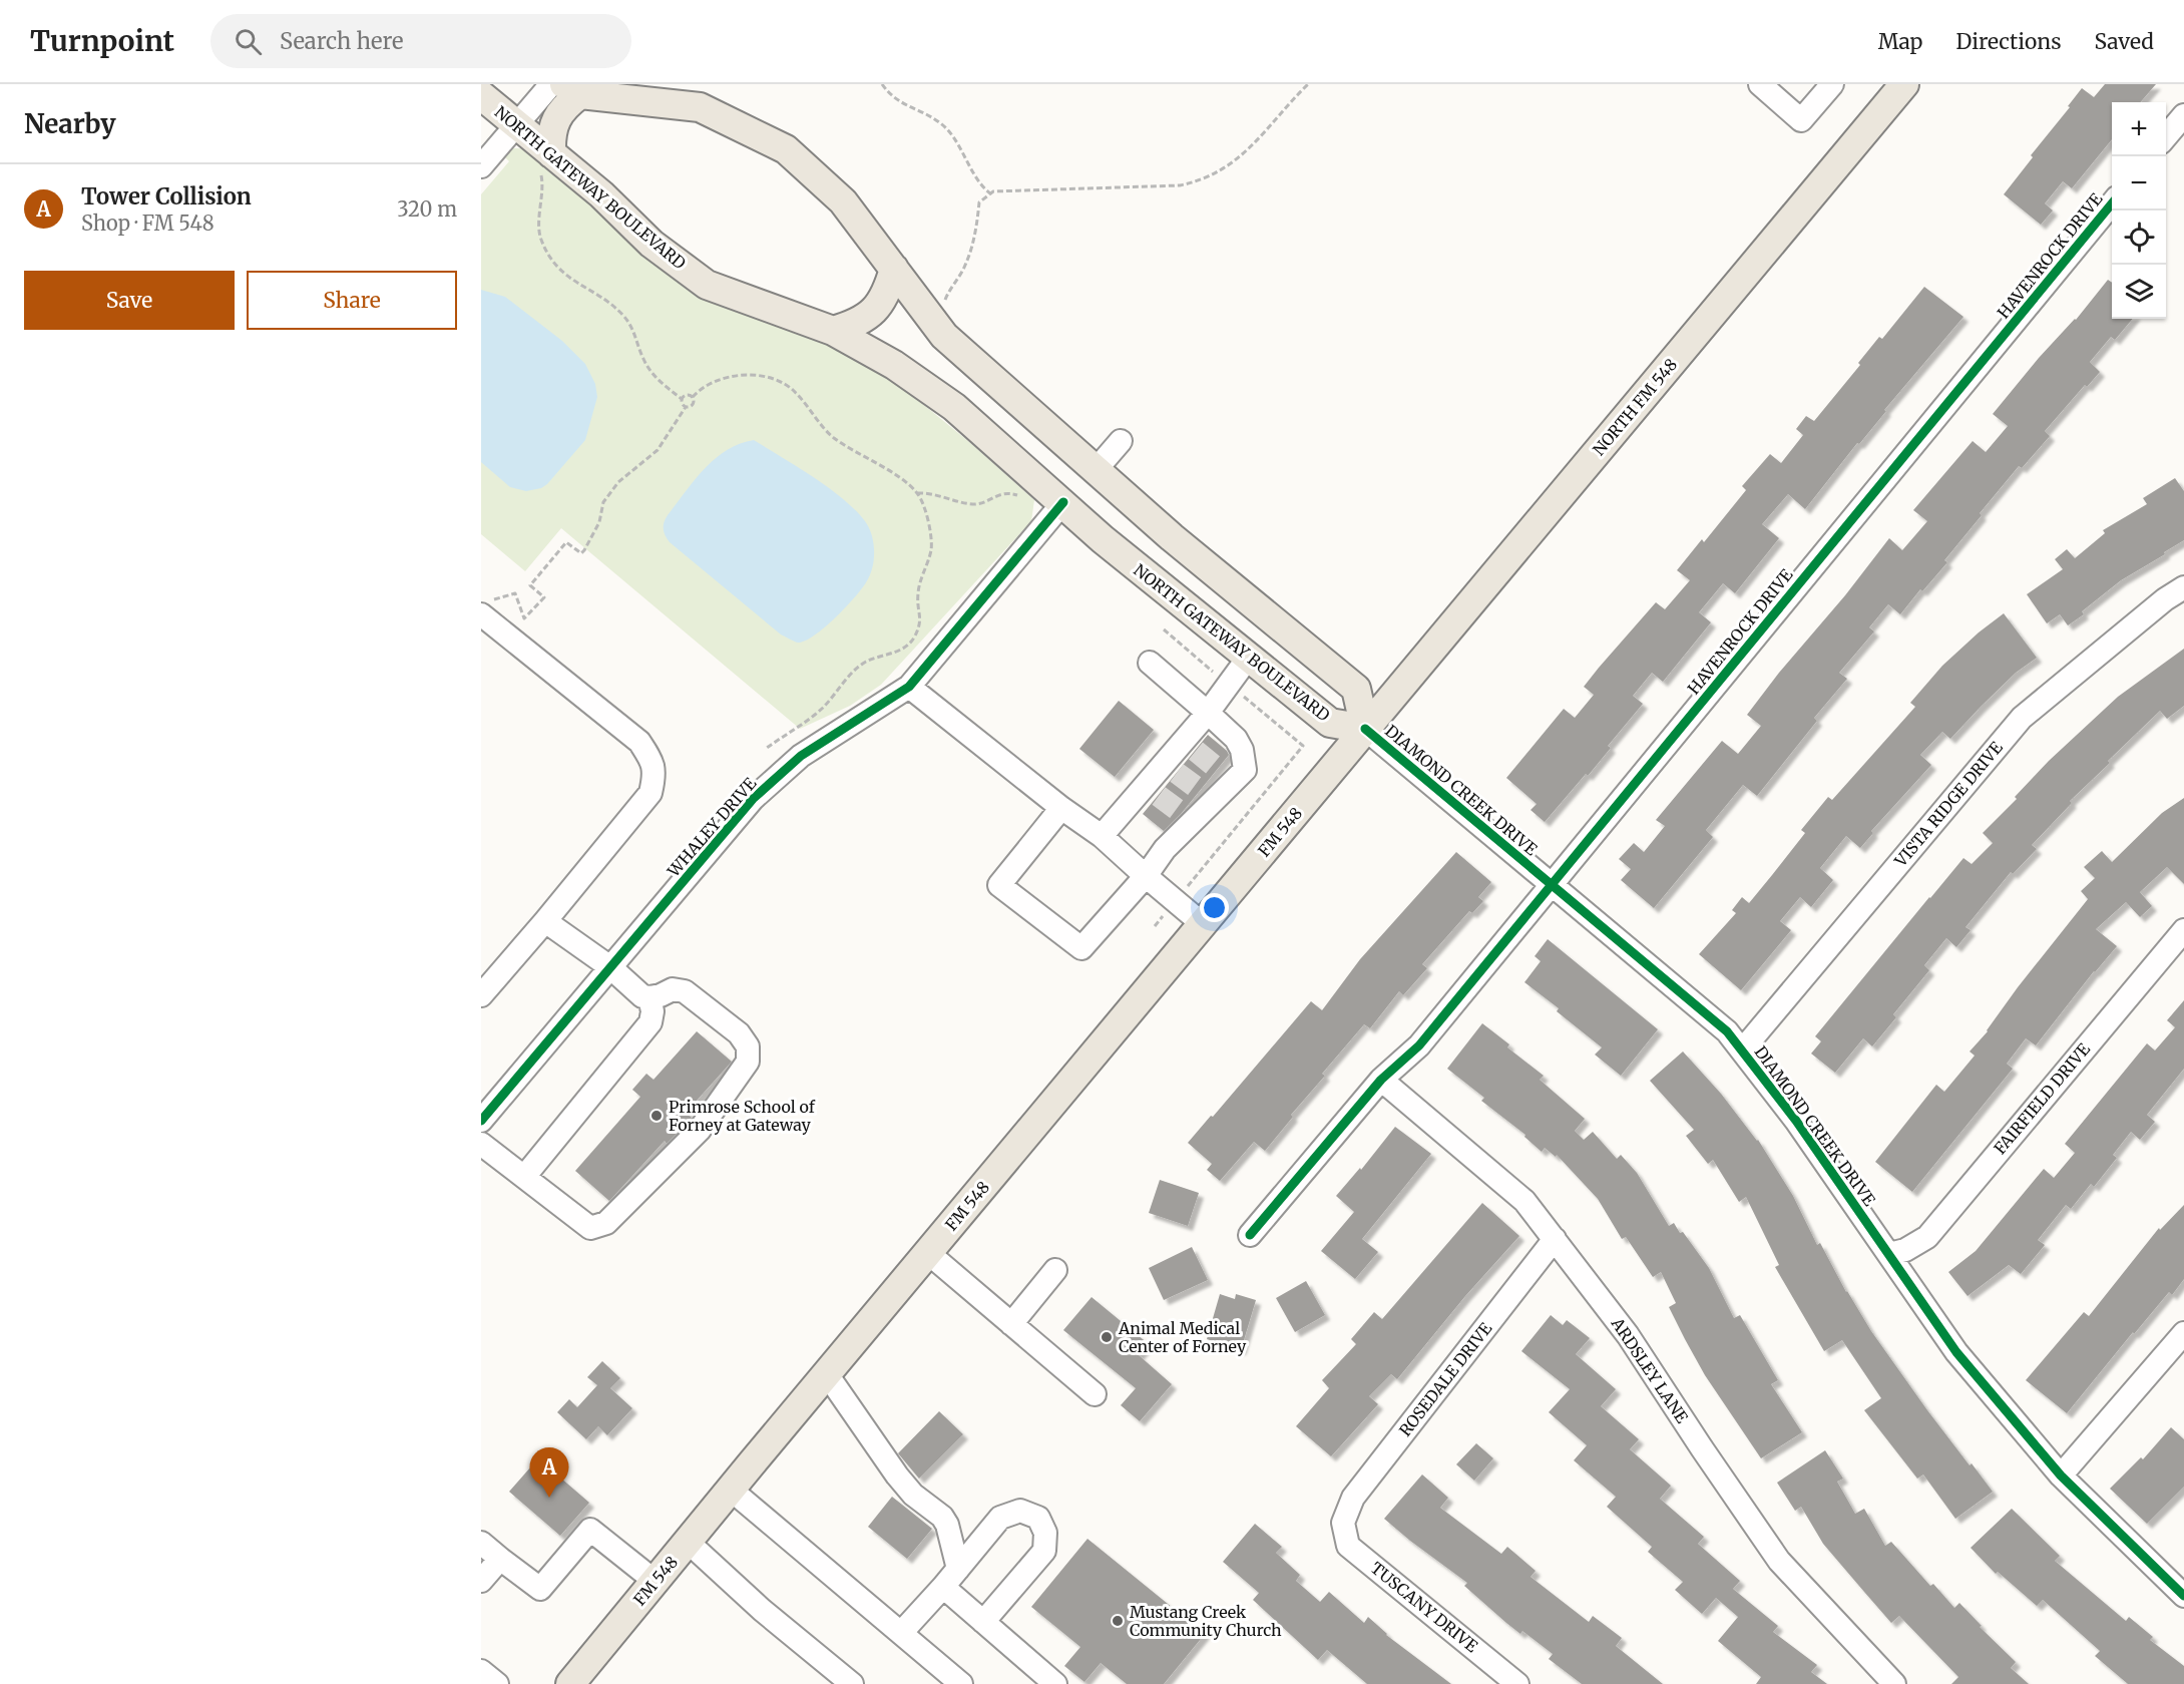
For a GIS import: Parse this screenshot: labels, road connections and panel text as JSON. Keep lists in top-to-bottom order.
{
  "streets": {
    "main road": ["NORTH GATEWAY BOULEVARD", "NORTH FM 548", "FM 548"],
    "street": [
      "HAVENROCK DRIVE",
      "DIAMOND CREEK DRIVE",
      "VISTA RIDGE DRIVE",
      "WHALEY DRIVE",
      "FAIRFIELD DRIVE",
      "ARDSLEY LANE",
      "ROSEDALE DRIVE",
      "TUSCANY DRIVE"
    ]
  },
  "crossings": [
    ["NORTH GATEWAY BOULEVARD", "NORTH FM 548"],
    ["NORTH GATEWAY BOULEVARD", "DIAMOND CREEK DRIVE"],
    ["NORTH GATEWAY BOULEVARD", "WHALEY DRIVE"],
    ["NORTH GATEWAY BOULEVARD", "FM 548"],
    ["HAVENROCK DRIVE", "DIAMOND CREEK DRIVE"],
    ["HAVENROCK DRIVE", "ARDSLEY LANE"],
    ["NORTH FM 548", "DIAMOND CREEK DRIVE"],
    ["NORTH FM 548", "FM 548"],
    ["DIAMOND CREEK DRIVE", "VISTA RIDGE DRIVE"],
    ["DIAMOND CREEK DRIVE", "FM 548"],
    ["DIAMOND CREEK DRIVE", "FAIRFIELD DRIVE"],
    ["ARDSLEY LANE", "ROSEDALE DRIVE"],
    ["ROSEDALE DRIVE", "TUSCANY DRIVE"]
  ],
  "places": ["Primrose School of Forney at Gateway", "Animal Medical Center of Forney", "Mustang Creek Community Church"],
  "page": {
    "header": "Turnpoint",
    "search": "Search here",
    "nav": ["Map", "Directions", "Saved"],
    "heading": "Nearby",
    "map_buttons": ["+", "−"],
    "list": [
      {
        "mark": "A",
        "name": "Tower Collision",
        "note": "Shop · FM 548",
        "value": "320 m"
      }
    ],
    "buttons": ["Save", "Share"],
    "pins": "A"
  }
}
